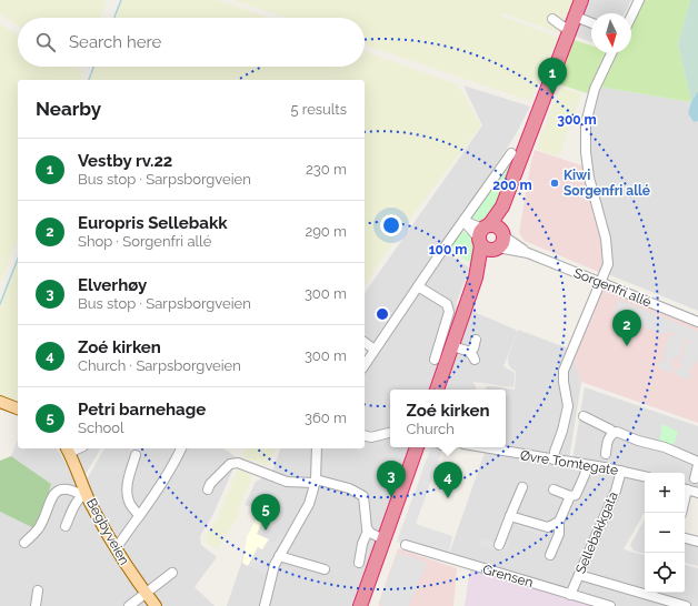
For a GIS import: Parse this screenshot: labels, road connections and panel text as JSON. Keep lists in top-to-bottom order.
{
  "streets": {
    "main road": ["Begbyveien"],
    "street": [
      "Sorgenfri allé",
      "Øvre Tomtegate",
      "Sellebakkgata",
      "Grensen"
    ]
  },
  "crossings": [
    ["Øvre Tomtegate", "Sellebakkgata"],
    ["Sellebakkgata", "Grensen"]
  ],
  "places": ["Kiwi Sorgenfri allé"],
  "north": "bottom",
  "page": {
    "search": "Search here",
    "pins": [
      "1",
      "2",
      "3",
      "4",
      "5"
    ],
    "heading": ["Nearby", "5 results"],
    "list": [
      {
        "mark": "1",
        "name": "Vestby rv.22",
        "note": "Bus stop · Sarpsborgveien",
        "value": "230 m"
      },
      {
        "mark": "2",
        "name": "Europris Sellebakk",
        "note": "Shop · Sorgenfri allé",
        "value": "290 m"
      },
      {
        "mark": "3",
        "name": "Elverhøy",
        "note": "Bus stop · Sarpsborgveien",
        "value": "300 m"
      },
      {
        "mark": "4",
        "name": "Zoé kirken",
        "note": "Church · Sarpsborgveien",
        "value": "300 m"
      },
      {
        "mark": "5",
        "name": "Petri barnehage",
        "note": "School",
        "value": "360 m"
      }
    ],
    "popup": ["Zoé kirken", "Church"],
    "map_buttons": ["+", "−"]
  },
  "rings": ["300 m", "200 m", "100 m"]
}
